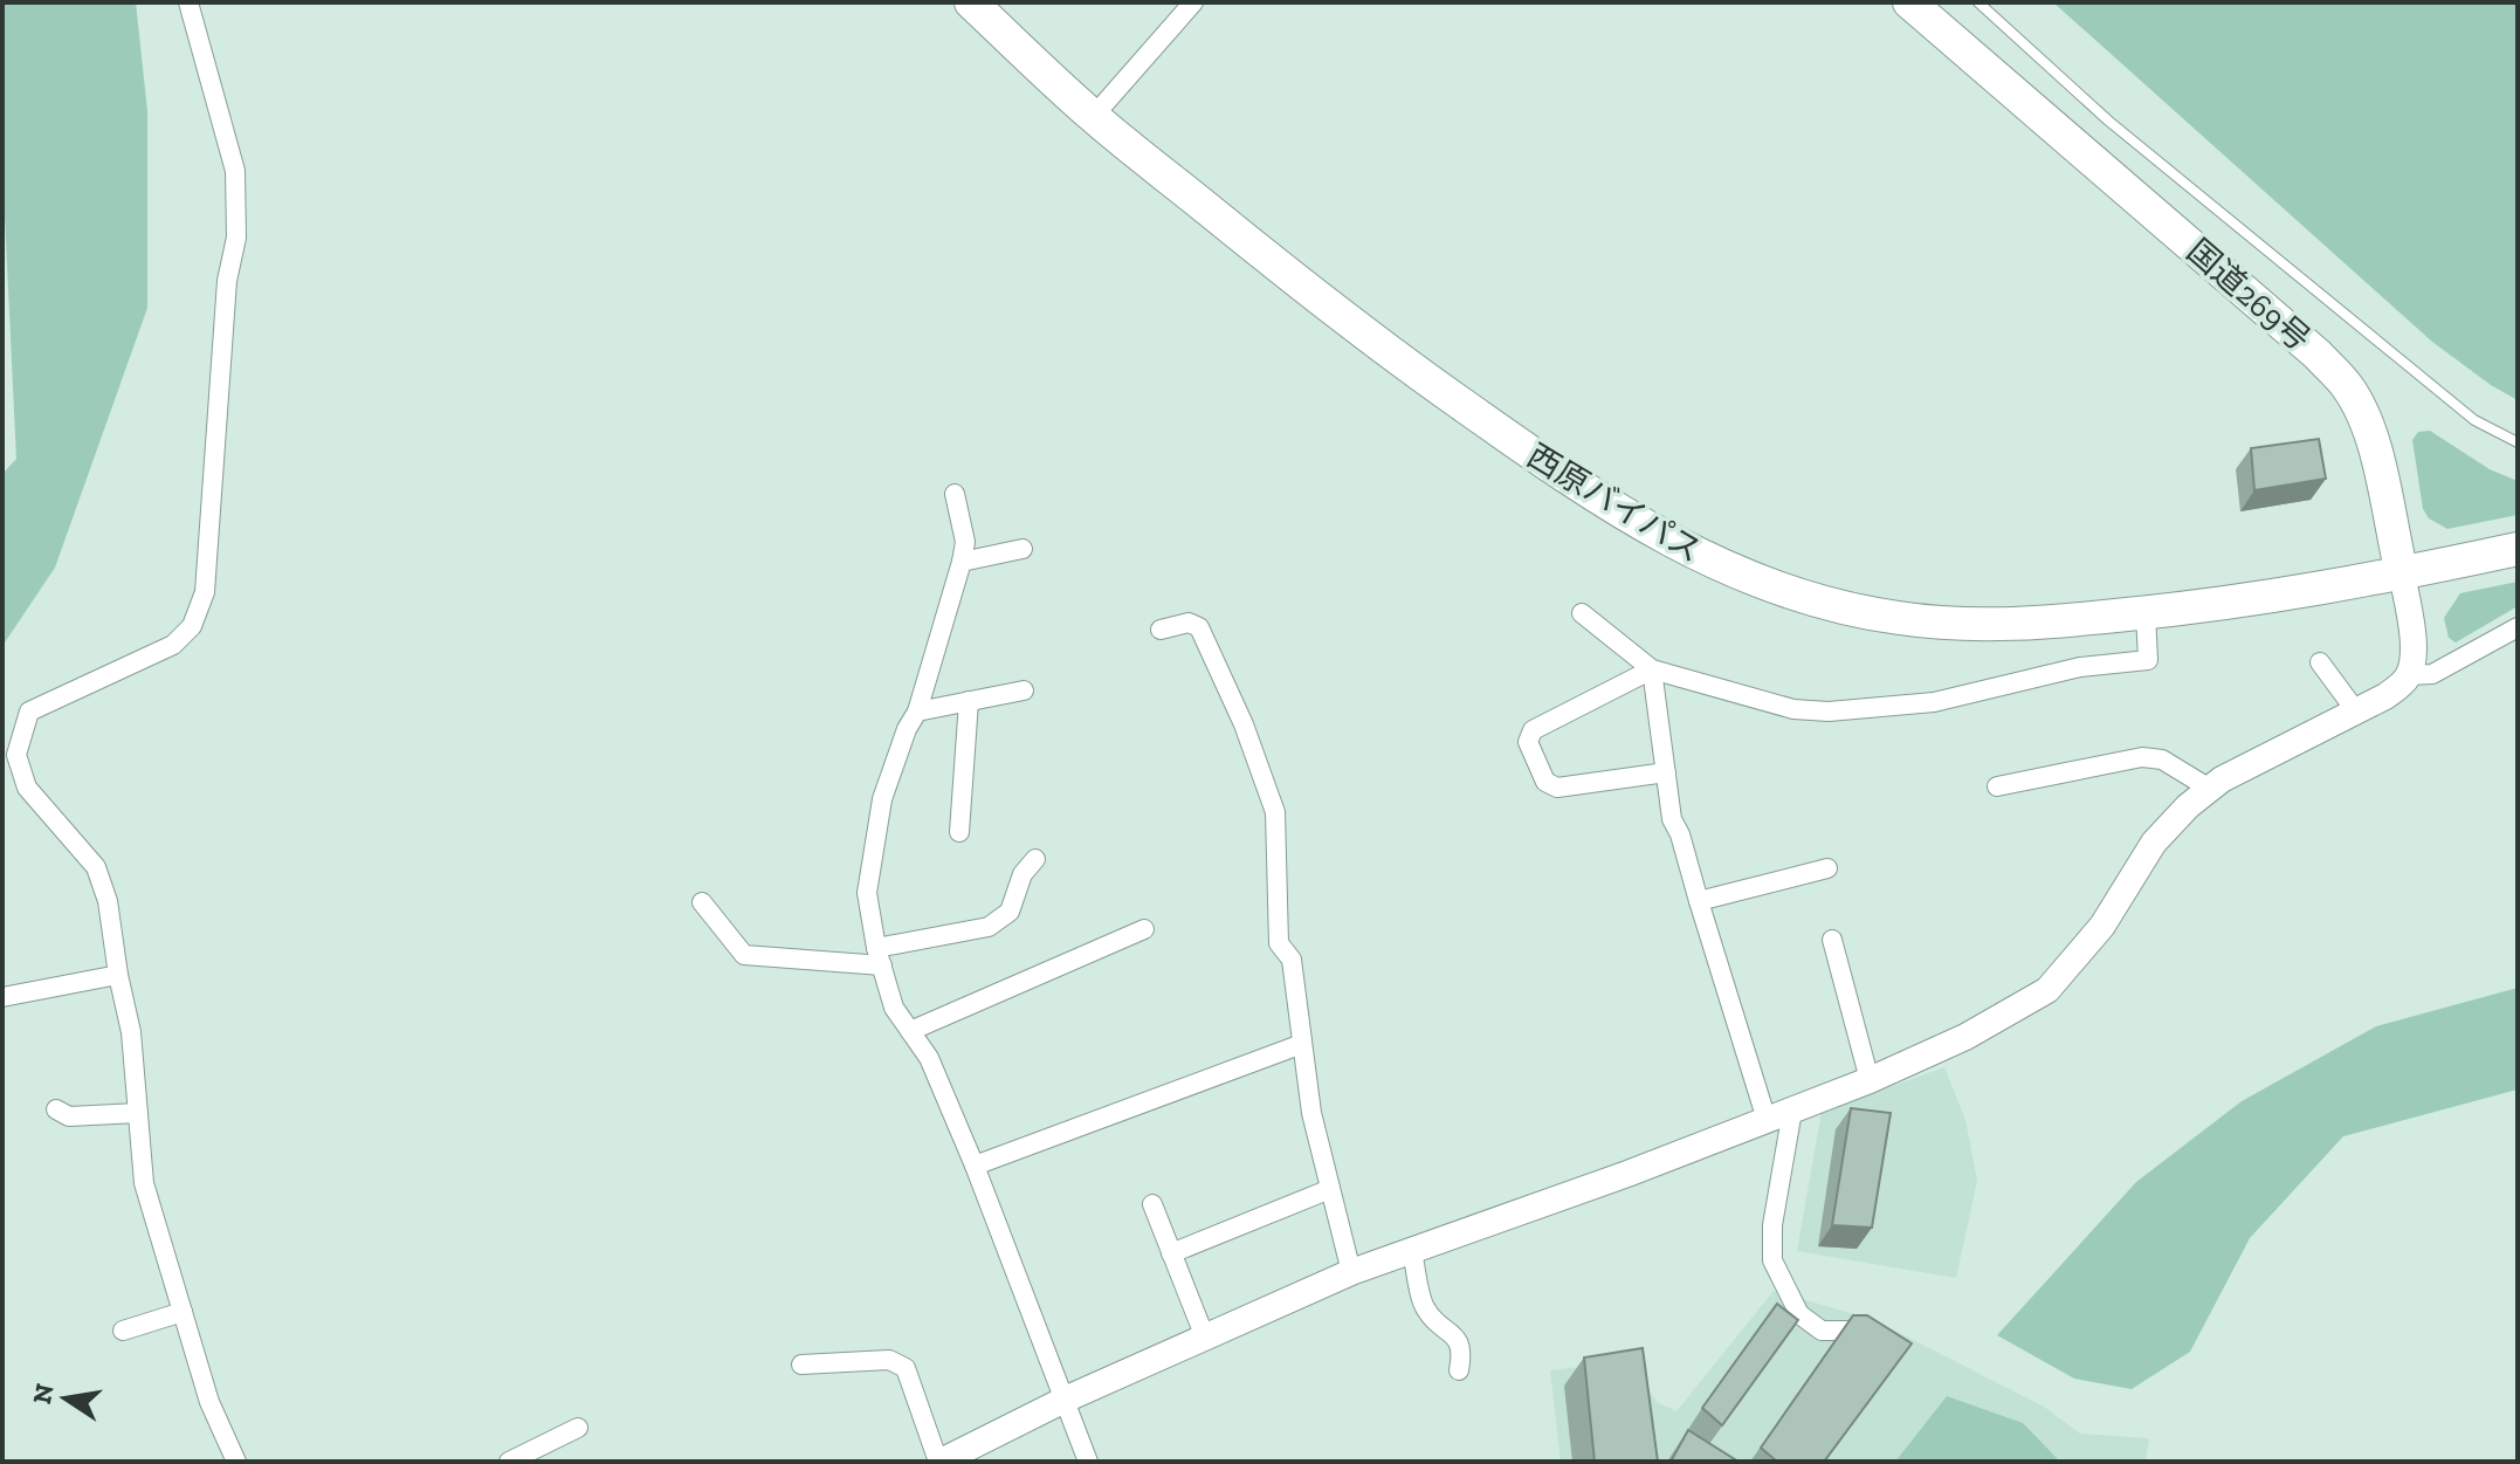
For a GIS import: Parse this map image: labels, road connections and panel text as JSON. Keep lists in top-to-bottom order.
{
  "streets": {
    "highway": ["国道269号", "西原バイパス"]
  },
  "crossings": [
    ["国道269号", "西原バイパス"]
  ],
  "north": "left"
}
